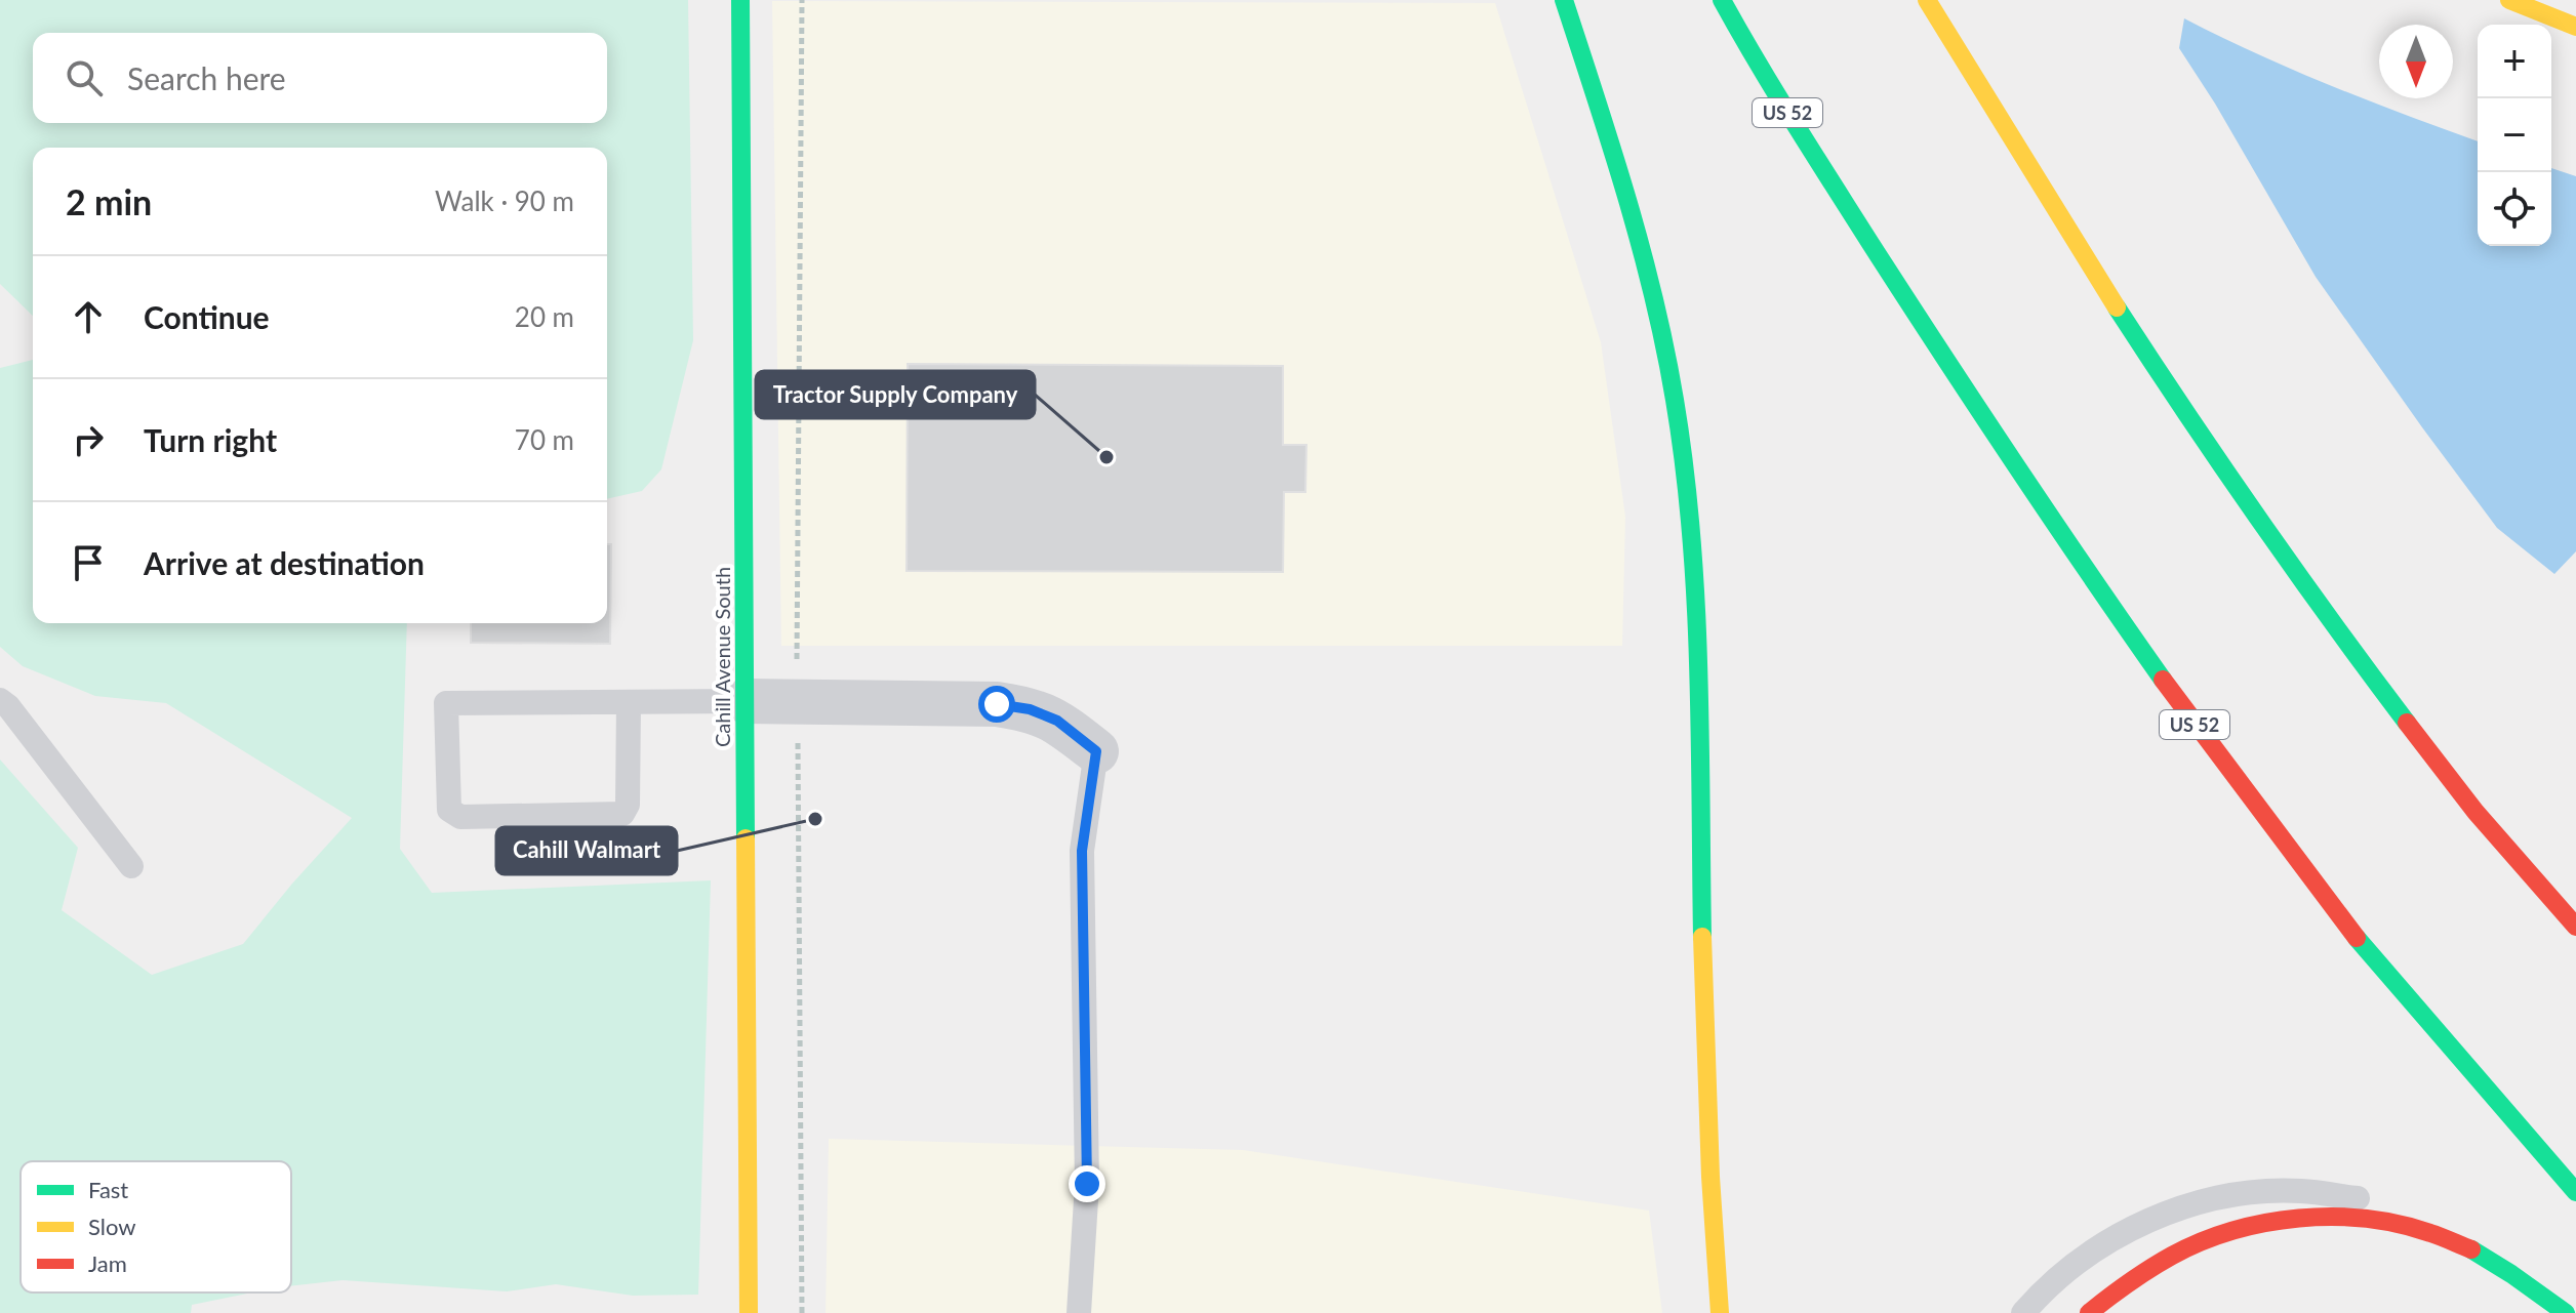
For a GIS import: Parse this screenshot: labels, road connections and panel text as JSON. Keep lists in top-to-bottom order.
{
  "streets": {
    "main road": ["US 52", "Cahill Avenue South"]
  },
  "places": ["Tractor Supply Company", "Cahill Walmart"],
  "legend": ["Fast", "Slow", "Jam"],
  "north": "bottom",
  "page": {
    "map_buttons": ["+", "−"],
    "search": "Search here",
    "heading": ["2 min", "Walk · 90 m"],
    "list": [
      ["Continue", "20 m"],
      ["Turn right", "70 m"],
      "Arrive at destination"
    ]
  }
}
